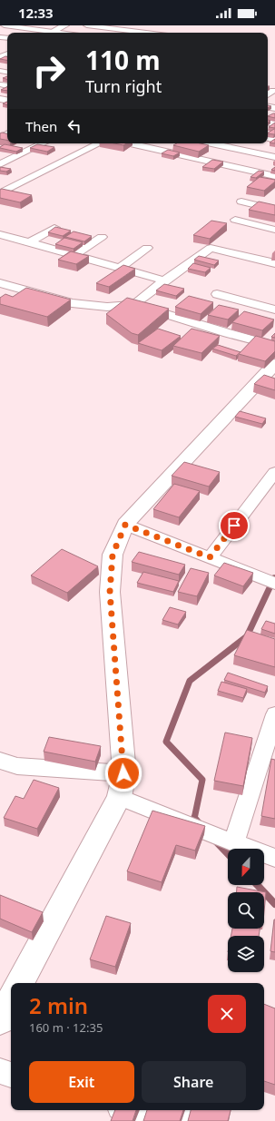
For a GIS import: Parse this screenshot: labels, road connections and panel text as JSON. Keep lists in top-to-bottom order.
{
  "north": "bottom",
  "page": {
    "status": "12:33",
    "turn": ["110 m", "Turn right"],
    "then": "Then",
    "heading": ["2 min", "160 m · 12:35"],
    "buttons": ["Exit", "Share"]
  }
}
